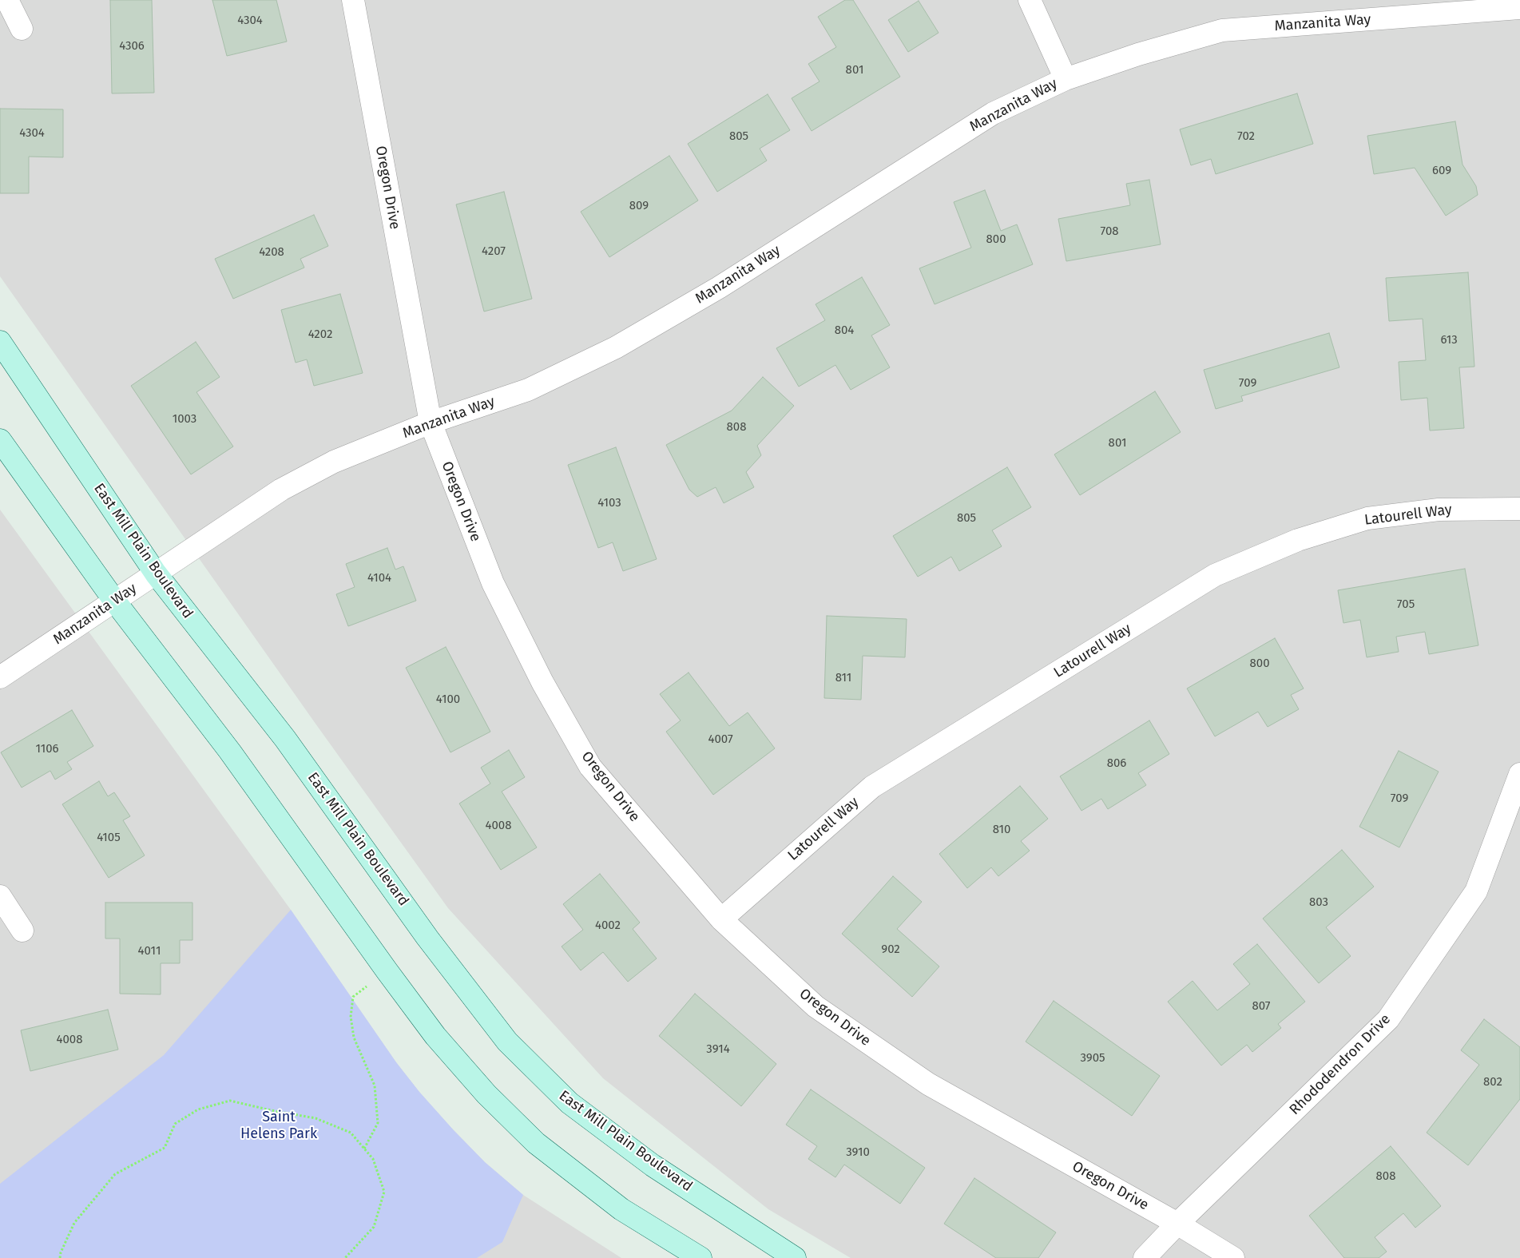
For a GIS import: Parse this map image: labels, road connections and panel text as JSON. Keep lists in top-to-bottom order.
{
  "streets": {
    "main road": ["East Mill Plain Boulevard"],
    "street": [
      "Manzanita Way",
      "Oregon Drive",
      "Latourell Way",
      "Rhododendron Drive"
    ]
  },
  "crossings": [
    ["Manzanita Way", "Oregon Drive"],
    ["Manzanita Way", "East Mill Plain Boulevard"],
    ["Oregon Drive", "Latourell Way"],
    ["Oregon Drive", "Rhododendron Drive"]
  ],
  "parks": ["Saint Helens Park"],
  "house_numbers": [
    "4304",
    "4306",
    "801",
    "4304",
    "805",
    "702",
    "609",
    "809",
    "708",
    "800",
    "4207",
    "4208",
    "804",
    "4202",
    "613",
    "709",
    "1003",
    "808",
    "801",
    "4103",
    "805",
    "4104",
    "705",
    "800",
    "811",
    "4100",
    "4007",
    "1106",
    "806",
    "709",
    "4008",
    "810",
    "4105",
    "803",
    "4002",
    "902",
    "4011",
    "807",
    "4008",
    "3914",
    "3905",
    "802",
    "3910",
    "808"
  ]
}
